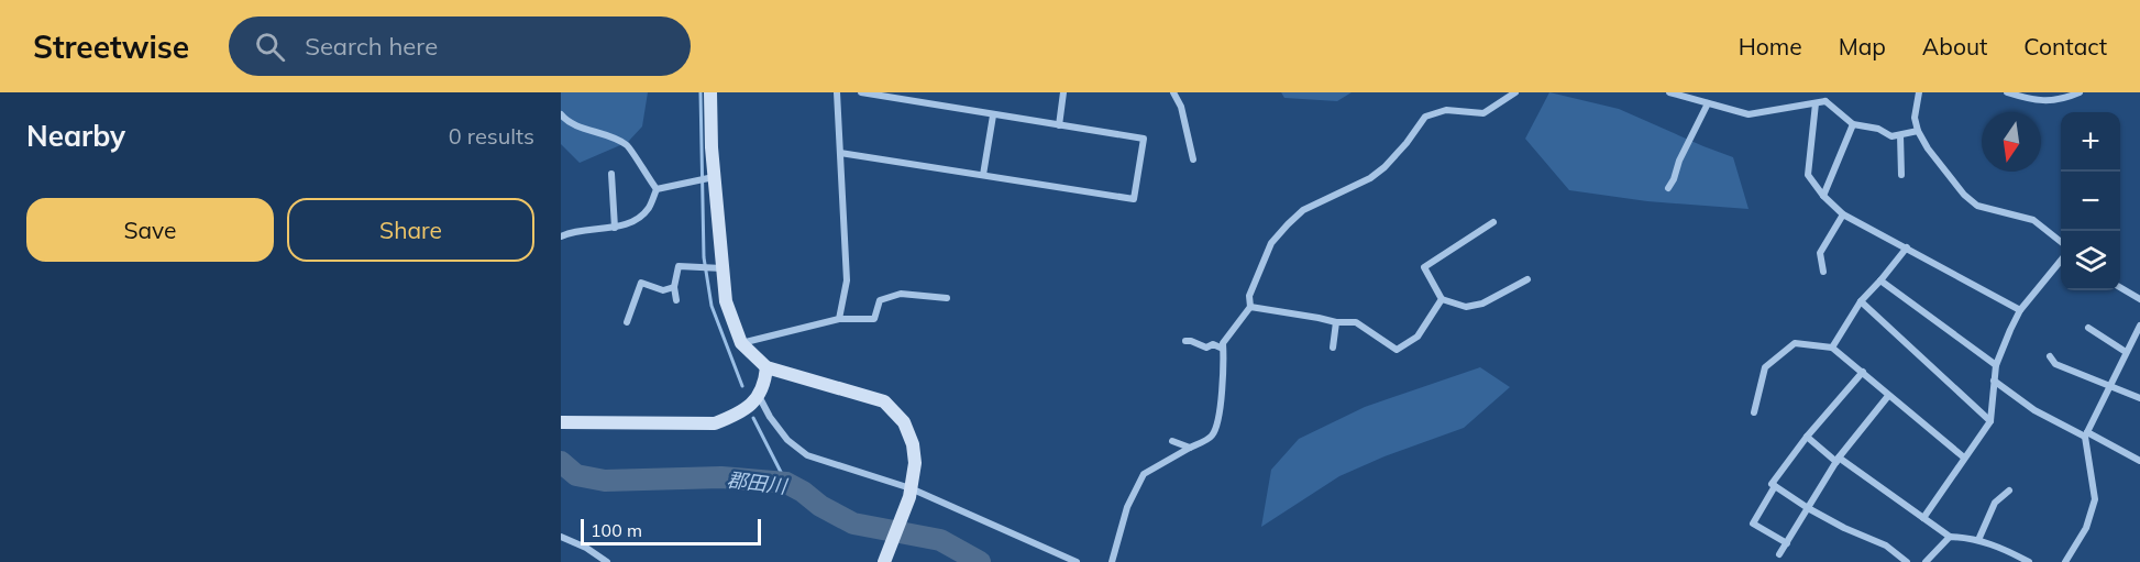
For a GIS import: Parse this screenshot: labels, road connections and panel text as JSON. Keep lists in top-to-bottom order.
{
  "water": ["郡田川"],
  "scale_bar": "100 m",
  "north": "bottom",
  "page": {
    "header": "Streetwise",
    "search": "Search here",
    "nav": [
      "Home",
      "Map",
      "About",
      "Contact"
    ],
    "heading": ["Nearby", "0 results"],
    "map_buttons": ["+", "−"],
    "buttons": ["Save", "Share"],
    "scale": "100 m"
  }
}
